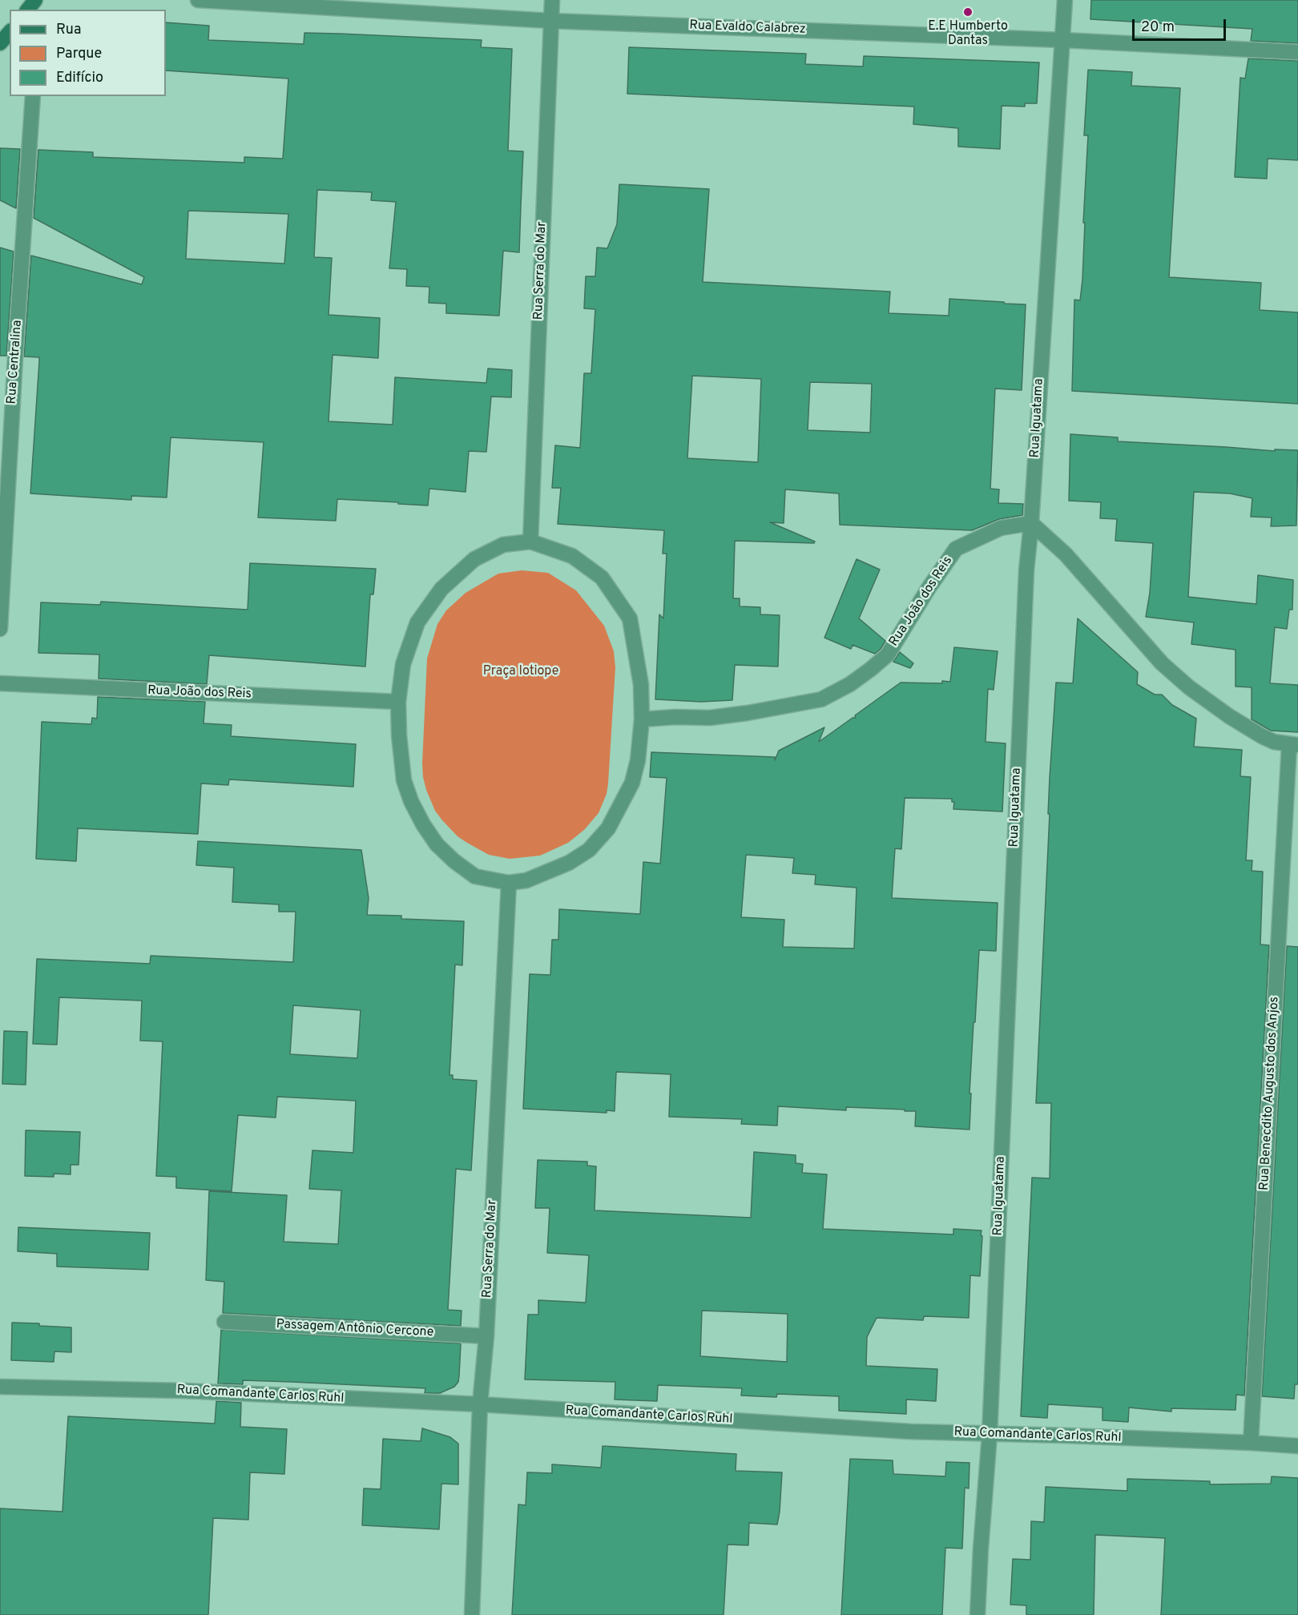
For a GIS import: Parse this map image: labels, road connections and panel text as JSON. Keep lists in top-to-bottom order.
{
  "streets": {
    "street": [
      "Rua Evaldo Calabrez",
      "Rua Serra do Mar",
      "Rua Centralina",
      "Rua Iguatama",
      "Rua João dos Reis",
      "Rua Benecdito Augusto dos Anjos",
      "Passagem Antônio Cercone",
      "Rua Comandante Carlos Ruhl"
    ]
  },
  "crossings": [
    ["Rua Evaldo Calabrez", "Rua Serra do Mar"],
    ["Rua Evaldo Calabrez", "Rua Iguatama"],
    ["Rua Serra do Mar", "Passagem Antônio Cercone"],
    ["Rua Serra do Mar", "Rua Comandante Carlos Ruhl"],
    ["Rua Iguatama", "Rua João dos Reis"],
    ["Rua Iguatama", "Rua Comandante Carlos Ruhl"],
    ["Rua Benecdito Augusto dos Anjos", "Rua Comandante Carlos Ruhl"]
  ],
  "parks": ["Praça Iotiope"],
  "places": ["E.E Humberto Dantas"],
  "legend": ["Rua", "Parque", "Edifício"],
  "scale_bar": "20 m"
}
